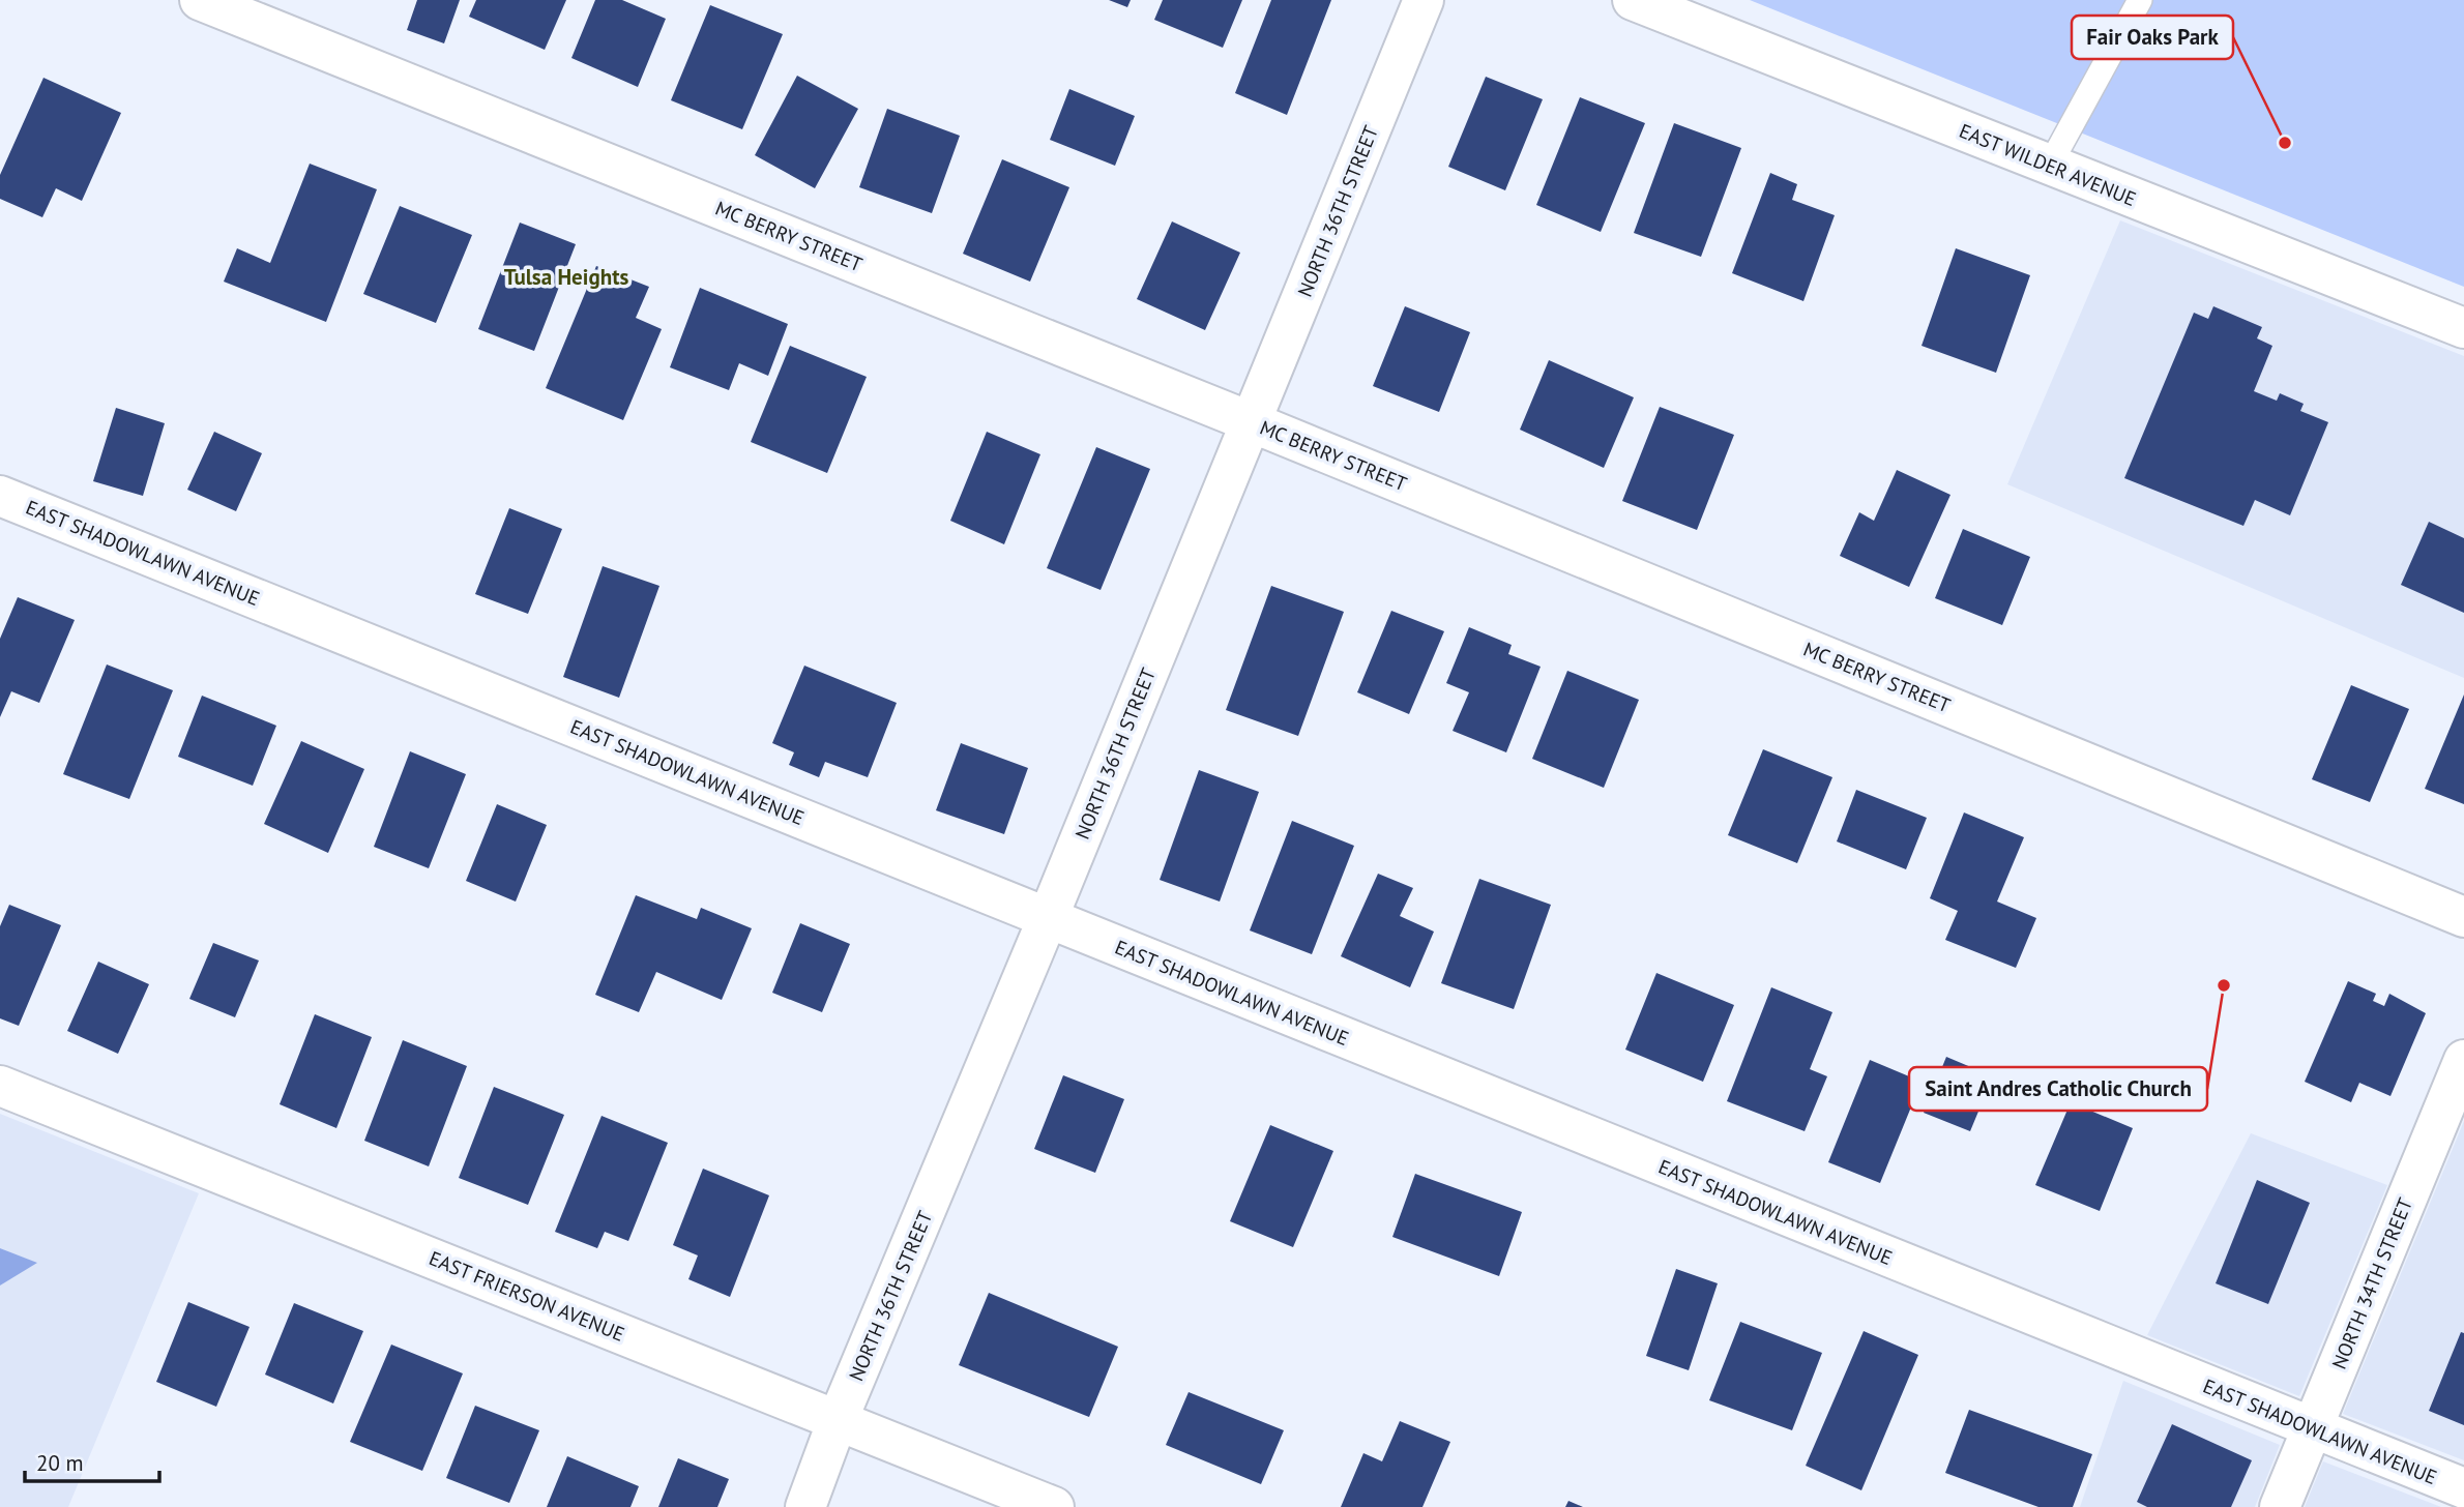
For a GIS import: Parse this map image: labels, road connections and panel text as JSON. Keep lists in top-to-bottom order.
{
  "streets": {
    "street": [
      "EAST WILDER AVENUE",
      "NORTH 36TH STREET",
      "MC BERRY STREET",
      "EAST SHADOWLAWN AVENUE",
      "NORTH 34TH STREET",
      "EAST FRIERSON AVENUE"
    ]
  },
  "crossings": [
    ["NORTH 36TH STREET", "MC BERRY STREET"],
    ["NORTH 36TH STREET", "EAST SHADOWLAWN AVENUE"],
    ["NORTH 36TH STREET", "EAST FRIERSON AVENUE"],
    ["EAST SHADOWLAWN AVENUE", "NORTH 34TH STREET"]
  ],
  "districts": ["Tulsa Heights"],
  "places": ["Fair Oaks Park", "Saint Andres Catholic Church"],
  "scale_bar": "20 m"
}
